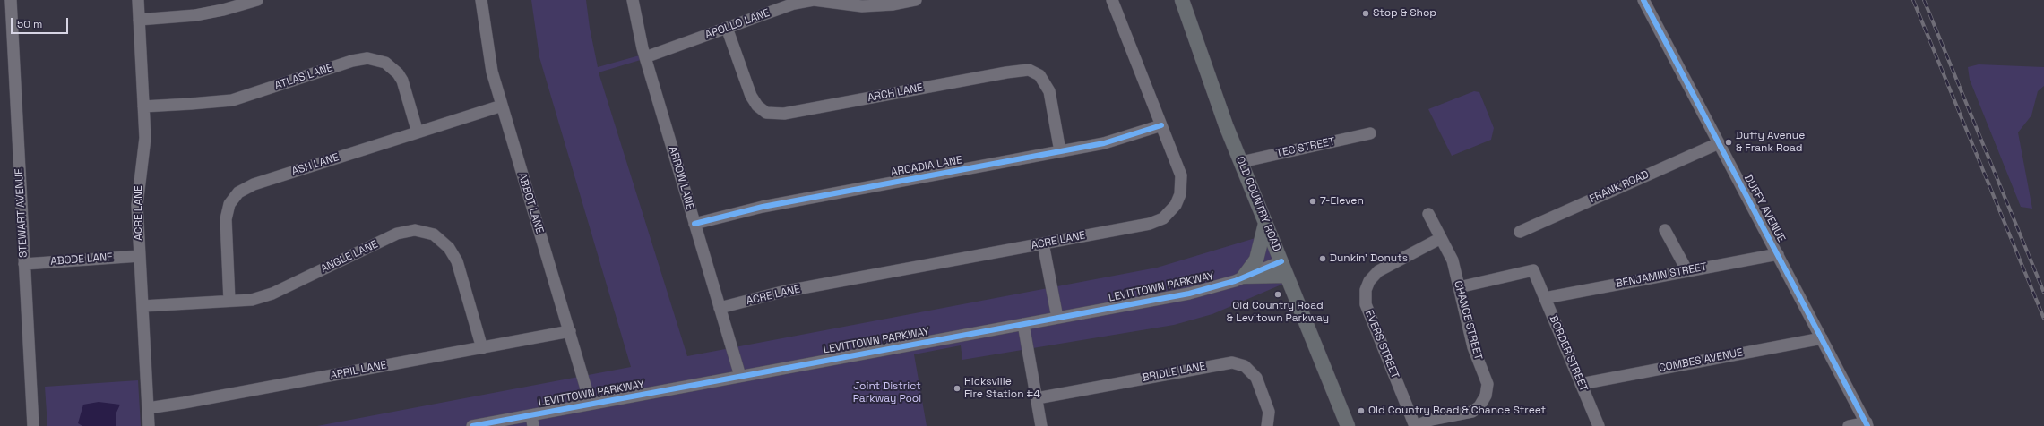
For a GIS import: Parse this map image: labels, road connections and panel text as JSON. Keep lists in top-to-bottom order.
{
  "streets": {
    "main road": ["OLD COUNTRY ROAD"],
    "street": [
      "APOLLO LANE",
      "ATLAS LANE",
      "ARCH LANE",
      "TEC STREET",
      "ASH LANE",
      "ARCADIA LANE",
      "ARROW LANE",
      "FRANK ROAD",
      "ABBOT LANE",
      "DUFFY AVENUE",
      "STEWART AVENUE",
      "ACRE LANE",
      "ANGLE LANE",
      "ABODE LANE",
      "BENJAMIN STREET",
      "LEVITTOWN PARKWAY",
      "CHANCE STREET",
      "EVERS STREET",
      "BORDER STREET",
      "COMBES AVENUE",
      "APRIL LANE",
      "BRIDLE LANE"
    ]
  },
  "crossings": [
    ["APOLLO LANE", "ARCH LANE"],
    ["APOLLO LANE", "ARROW LANE"],
    ["ATLAS LANE", "ASH LANE"],
    ["ATLAS LANE", "ACRE LANE"],
    ["ARCH LANE", "ARCADIA LANE"],
    ["TEC STREET", "OLD COUNTRY ROAD"],
    ["ASH LANE", "ABBOT LANE"],
    ["ASH LANE", "ANGLE LANE"],
    ["ARCADIA LANE", "ARROW LANE"],
    ["ARCADIA LANE", "ACRE LANE"],
    ["ARROW LANE", "ACRE LANE"],
    ["ARROW LANE", "LEVITTOWN PARKWAY"],
    ["FRANK ROAD", "DUFFY AVENUE"],
    ["ABBOT LANE", "LEVITTOWN PARKWAY"],
    ["ABBOT LANE", "APRIL LANE"],
    ["OLD COUNTRY ROAD", "LEVITTOWN PARKWAY"],
    ["DUFFY AVENUE", "BENJAMIN STREET"],
    ["DUFFY AVENUE", "COMBES AVENUE"],
    ["STEWART AVENUE", "ABODE LANE"],
    ["ACRE LANE", "ANGLE LANE"],
    ["ACRE LANE", "ABODE LANE"],
    ["ACRE LANE", "APRIL LANE"],
    ["ANGLE LANE", "APRIL LANE"],
    ["BENJAMIN STREET", "BORDER STREET"],
    ["CHANCE STREET", "EVERS STREET"],
    ["CHANCE STREET", "BORDER STREET"],
    ["BORDER STREET", "COMBES AVENUE"]
  ],
  "parks": ["Joint District Parkway Pool"],
  "places": [
    "Stop & Shop",
    "Duffy Avenue & Frank Road",
    "7-Eleven",
    "Dunkin' Donuts",
    "Old Country Road & Levitown Parkway",
    "Hicksville Fire Station #4",
    "Old Country Road & Chance Street"
  ],
  "scale_bar": "50 m"
}
